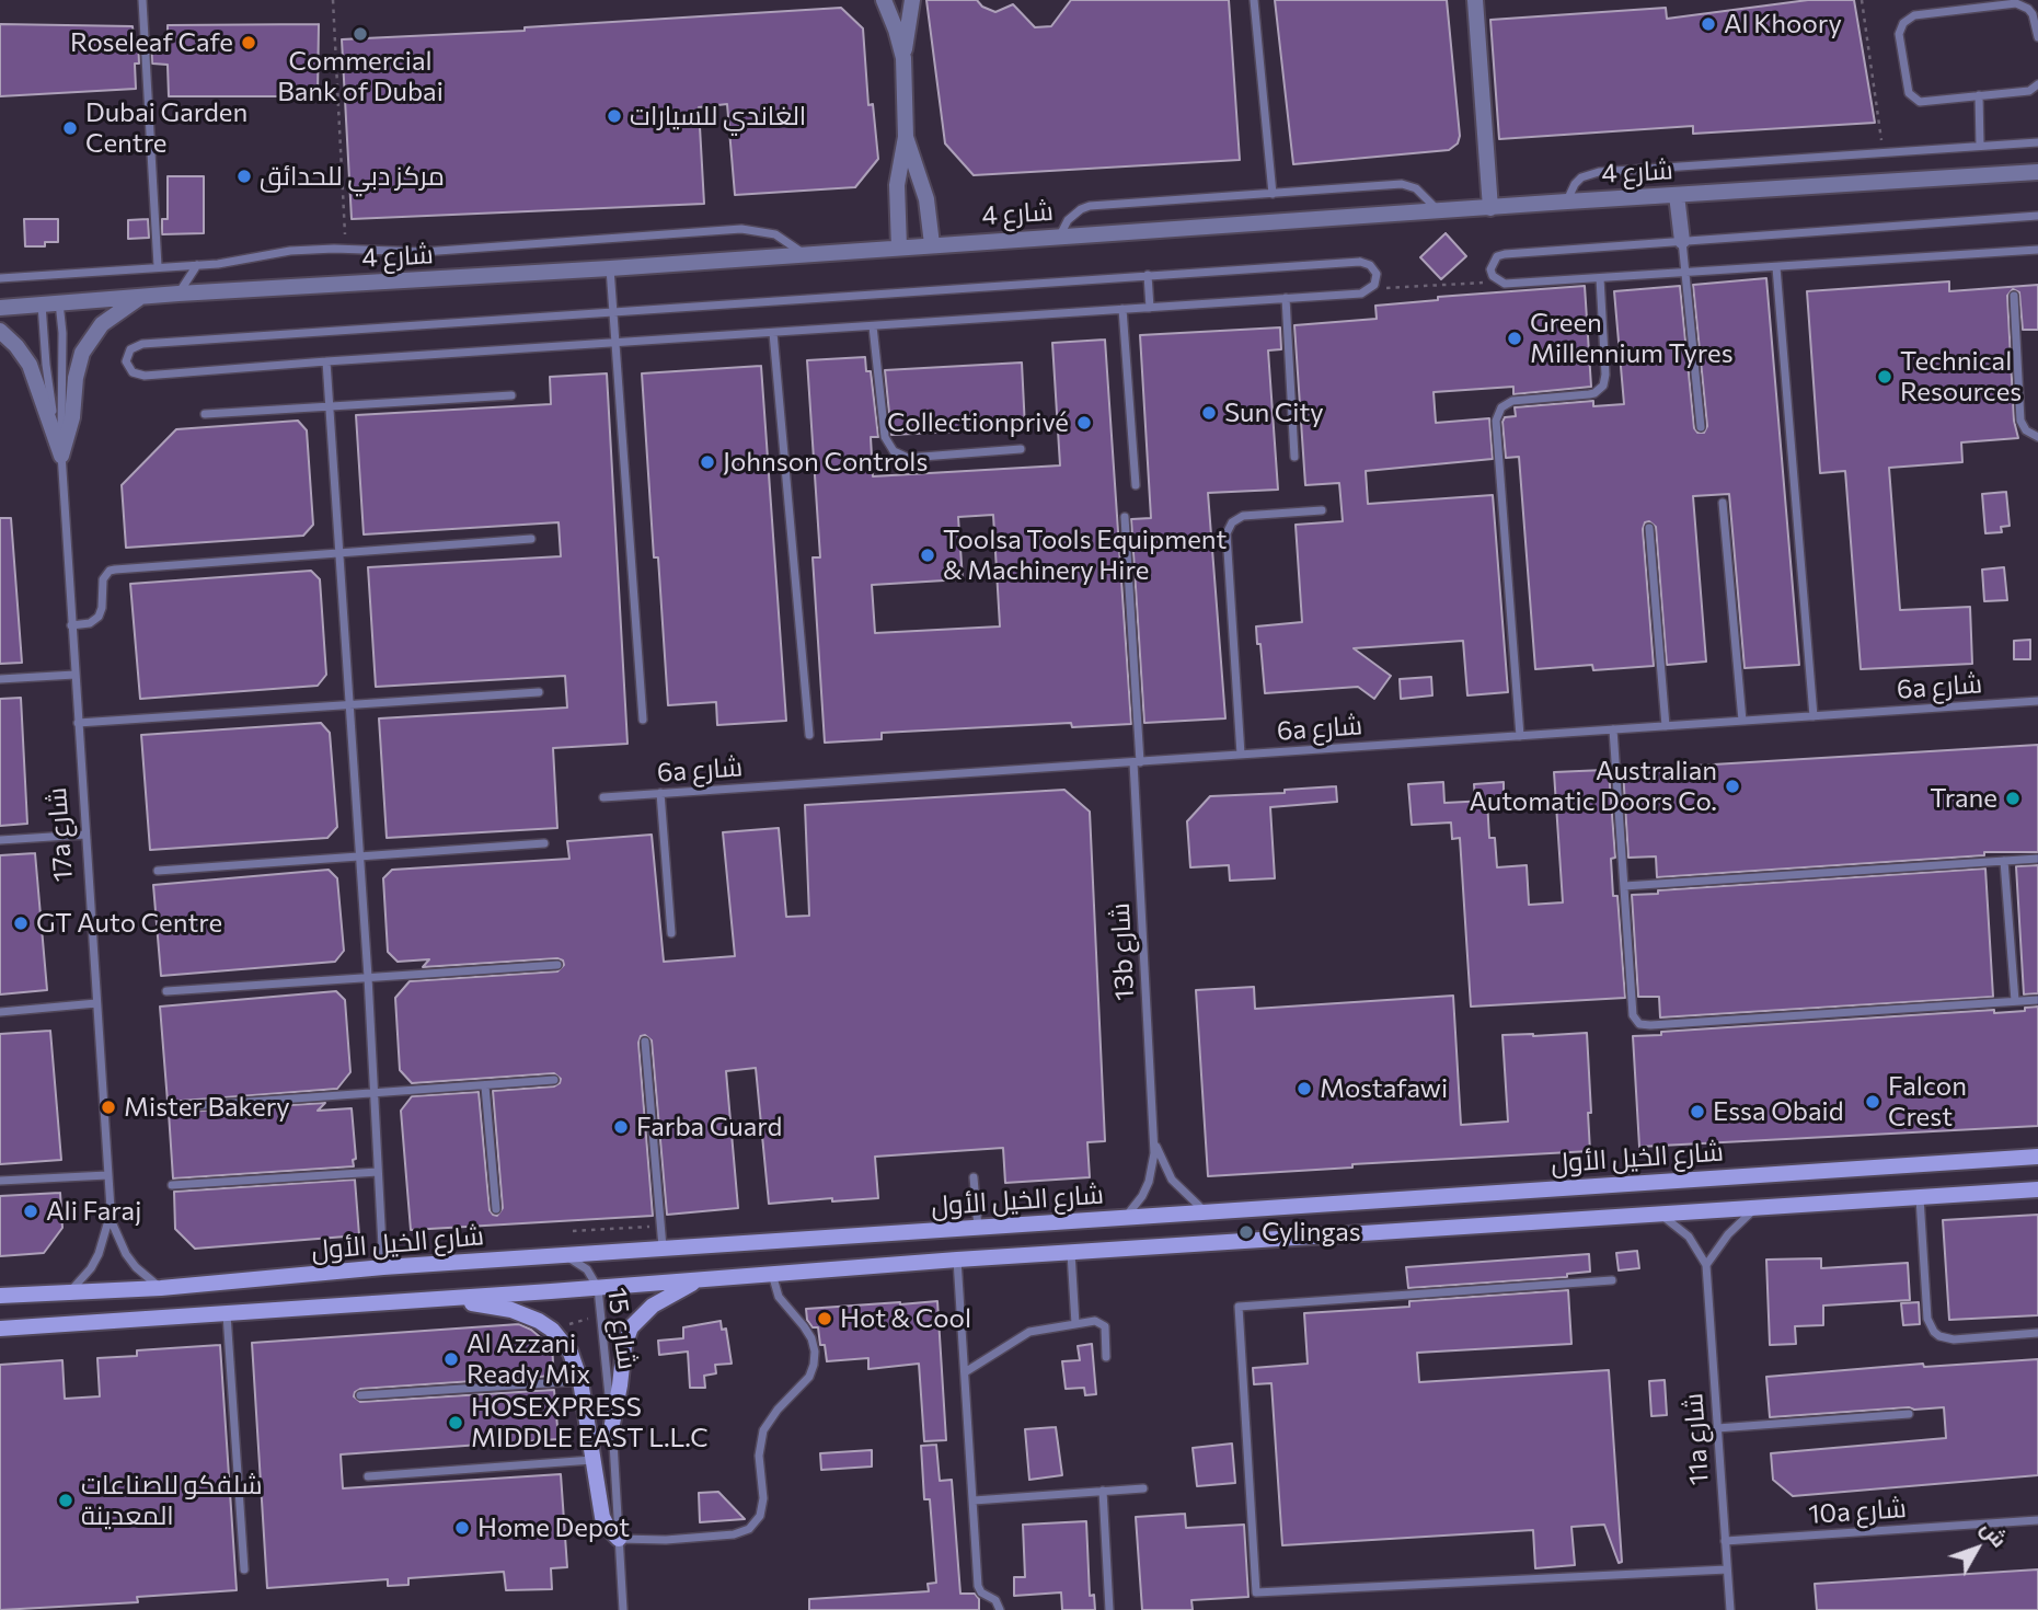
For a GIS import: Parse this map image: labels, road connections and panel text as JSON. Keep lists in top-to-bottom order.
{
  "streets": {
    "main road": ["شارع الخيل الأول"],
    "street": ["شارع 4", "17a شارع"],
    "lane": [
      "6a شارع",
      "13b شارع",
      "شارع 15",
      "11a شارع",
      "10a شارع"
    ]
  },
  "crossings": [
    ["شارع 4", "17a شارع"],
    ["6a شارع", "13b شارع"],
    ["17a شارع", "شارع الخيل الأول"],
    ["13b شارع", "شارع الخيل الأول"],
    ["شارع الخيل الأول", "شارع 15"],
    ["11a شارع", "10a شارع"]
  ],
  "places": [
    "Al Khoory",
    "Commercial Bank of Dubai",
    "Roseleaf Cafe",
    "الغاندي للسيارات",
    "Dubai Garden Centre",
    "مركز دبي للحدائق",
    "Green Millennium Tyres",
    "Technical Resources",
    "Sun City",
    "Collectionprivé",
    "Johnson Controls",
    "Toolsa Tools Equipment & Machinery Hire",
    "Australian Automatic Doors Co.",
    "Trane",
    "GT Auto Centre",
    "Mostafawi",
    "Falcon Crest",
    "Mister Bakery",
    "Essa Obaid",
    "Farba Guard",
    "Ali Faraj",
    "Cylingas",
    "Hot & Cool",
    "Al Azzani Ready Mix",
    "HOSEXPRESS MIDDLE EAST L.L.C",
    "شلفكو للصناعات المعدينة",
    "Home Depot"
  ],
  "north": "top right"
}
